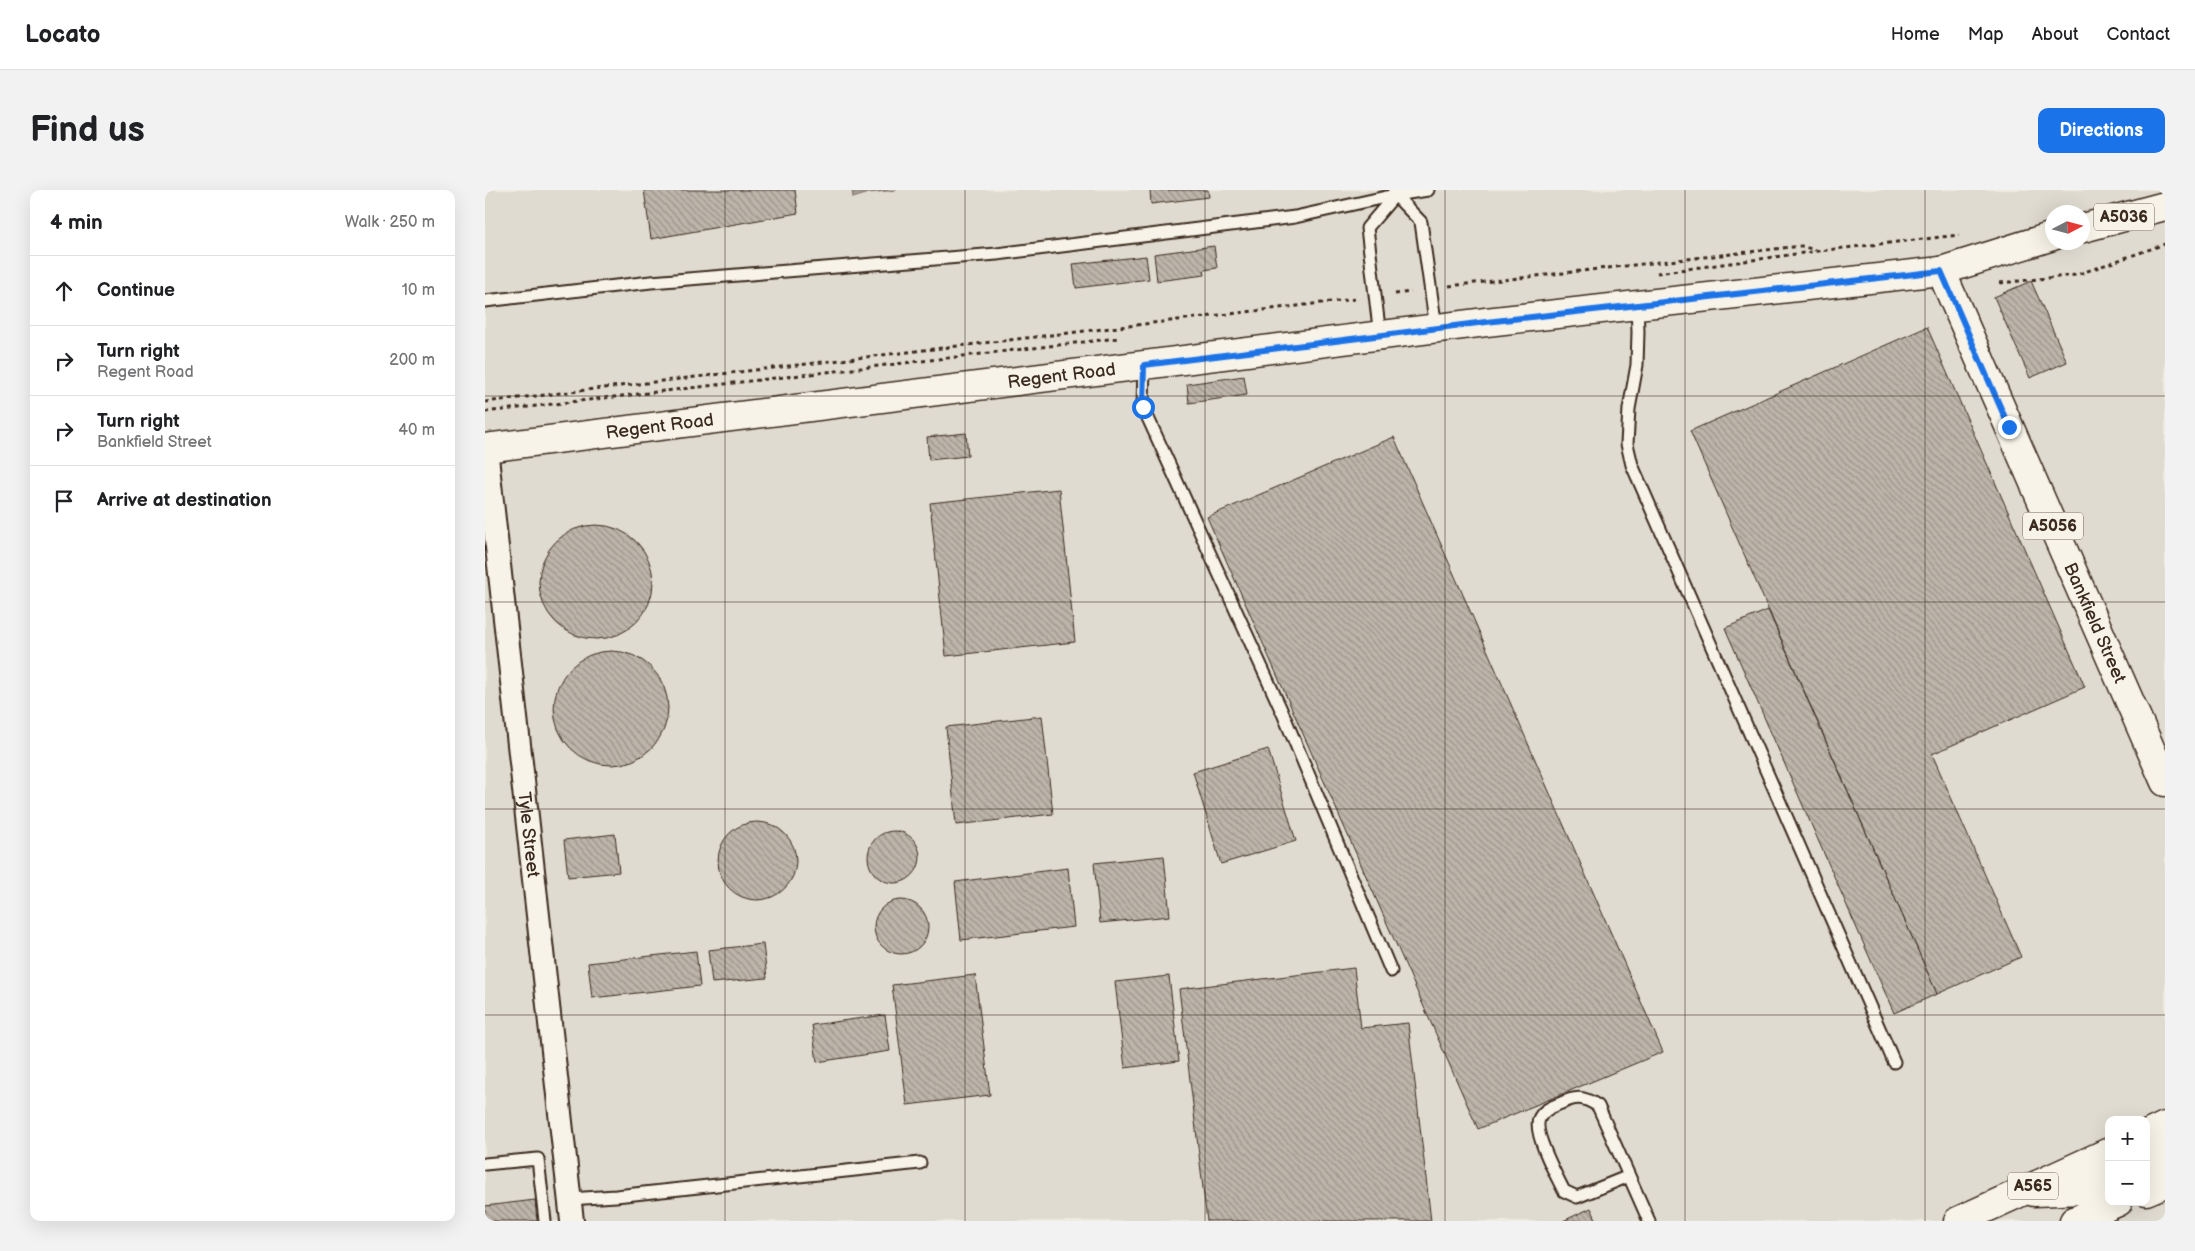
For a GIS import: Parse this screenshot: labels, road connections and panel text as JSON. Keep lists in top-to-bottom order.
{
  "streets": {
    "main road": [
      "A5036",
      "Regent Road",
      "A5056",
      "Bankfield Street",
      "A565"
    ],
    "street": ["Tyle Street"]
  },
  "crossings": [
    ["Regent Road", "Bankfield Street"],
    ["Regent Road", "Tyle Street"]
  ],
  "north": "right",
  "page": {
    "header": "Locato",
    "nav": [
      "Home",
      "Map",
      "About",
      "Contact"
    ],
    "buttons": "Directions",
    "title": "Find us",
    "heading": ["4 min", "Walk · 250 m"],
    "list": [
      ["Continue", "10 m"],
      ["Turn right", "Regent Road", "200 m"],
      ["Turn right", "Bankfield Street", "40 m"],
      "Arrive at destination"
    ],
    "map_buttons": ["+", "−"]
  }
}
